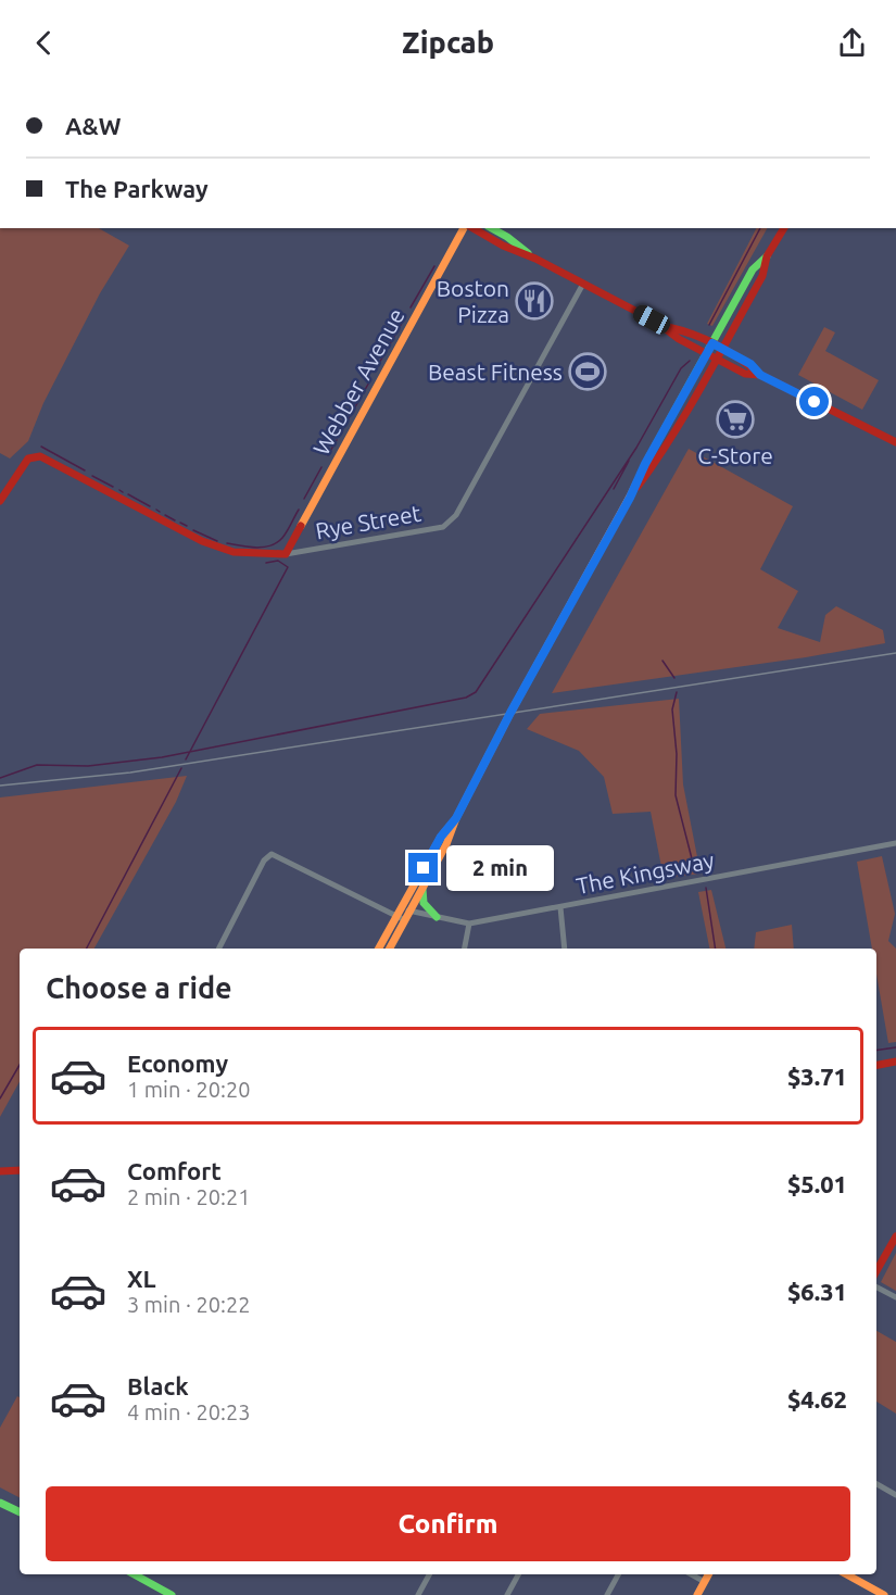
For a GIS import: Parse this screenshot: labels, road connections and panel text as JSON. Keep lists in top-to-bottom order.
{
  "streets": {
    "main road": ["Webber Avenue", "Rye Street"],
    "street": ["The Kingsway"]
  },
  "crossings": [
    ["Webber Avenue", "Rye Street"]
  ],
  "places": {
    "restaurant": ["Boston Pizza"],
    "sports": ["Beast Fitness"],
    "supermarket": ["C-Store"]
  },
  "page": {
    "header": "Zipcab",
    "banner": ["A&W", "The Parkway"],
    "bubble": "2 min",
    "heading": "Choose a ride",
    "list": [
      {
        "name": "Economy",
        "note": "1 min · 20:20",
        "value": "$3.71"
      },
      {
        "name": "Comfort",
        "note": "2 min · 20:21",
        "value": "$5.01"
      },
      {
        "name": "XL",
        "note": "3 min · 20:22",
        "value": "$6.31"
      },
      {
        "name": "Black",
        "note": "4 min · 20:23",
        "value": "$4.62"
      }
    ],
    "buttons": "Confirm"
  }
}
